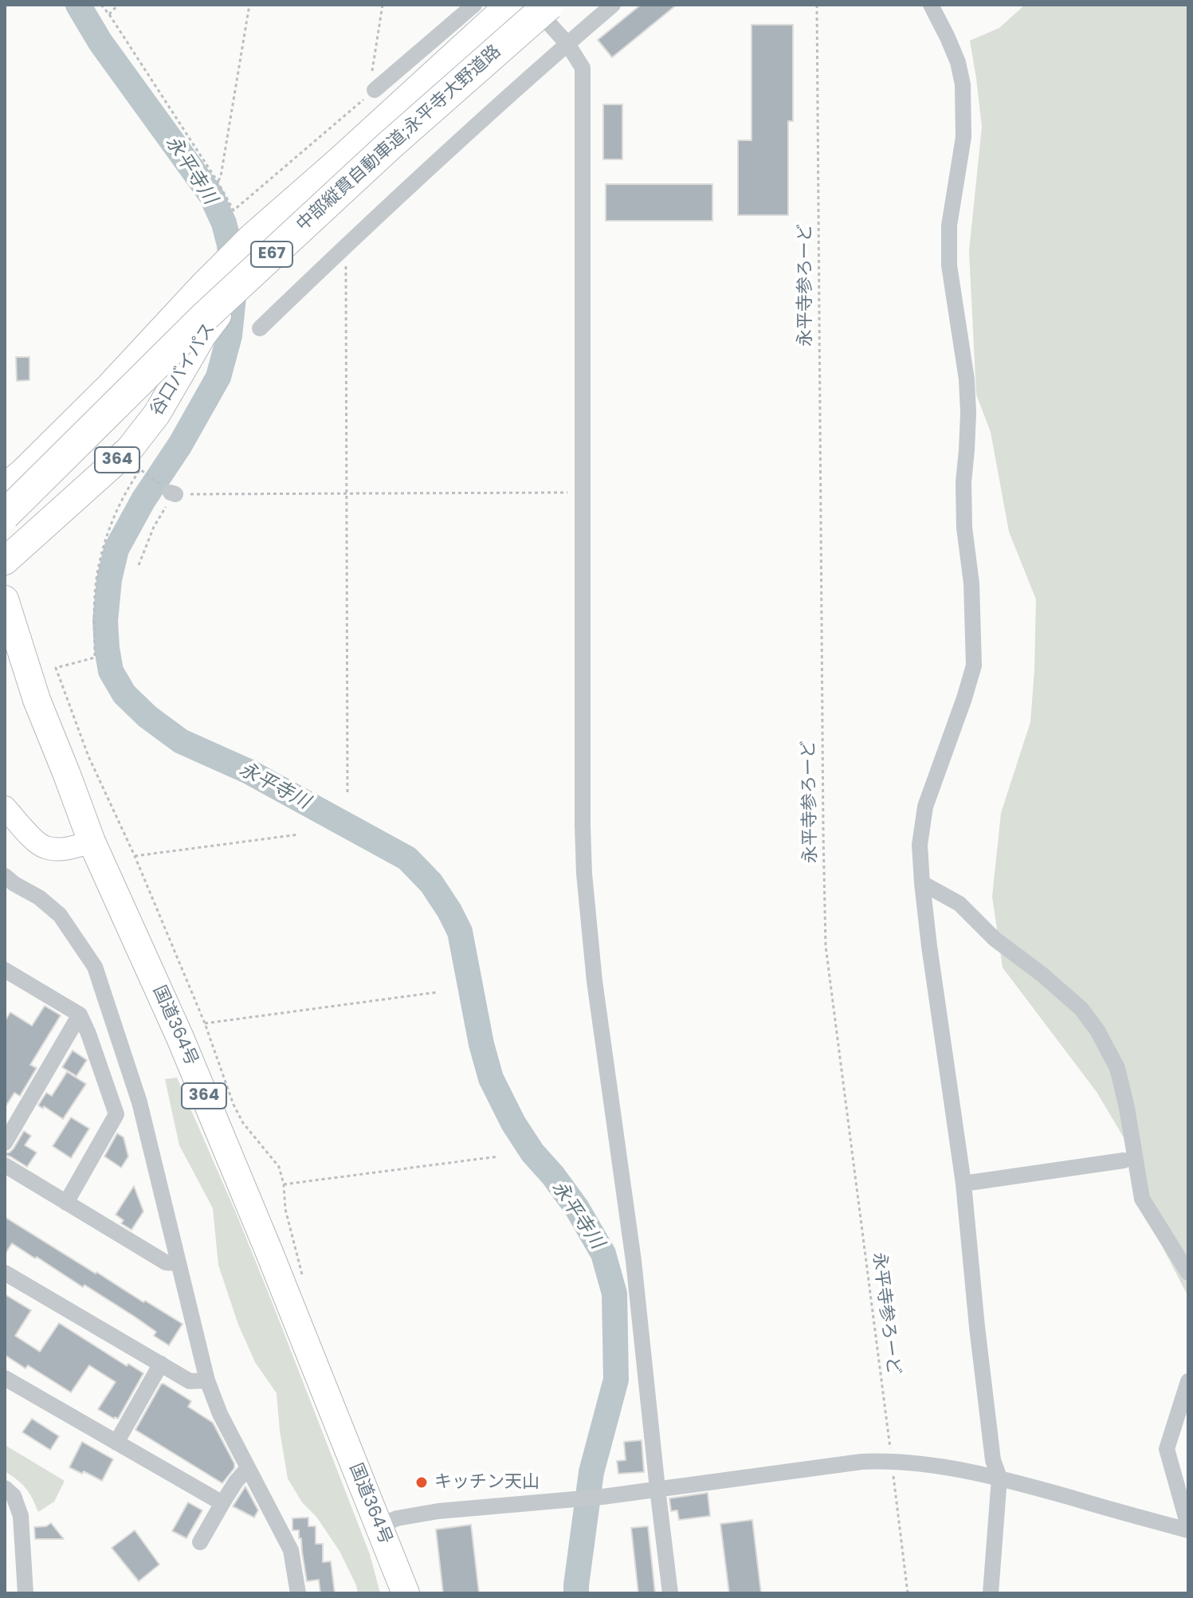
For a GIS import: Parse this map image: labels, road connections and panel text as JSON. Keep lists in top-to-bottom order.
{
  "streets": {
    "highway": [
      "中部縦貫自動車道;永平寺大野道路",
      "E67",
      "谷口バイパス",
      "364",
      "国道364号"
    ],
    "path": ["永平寺参ろーど"]
  },
  "water": ["永平寺川"],
  "places": ["キッチン天山"]
}
